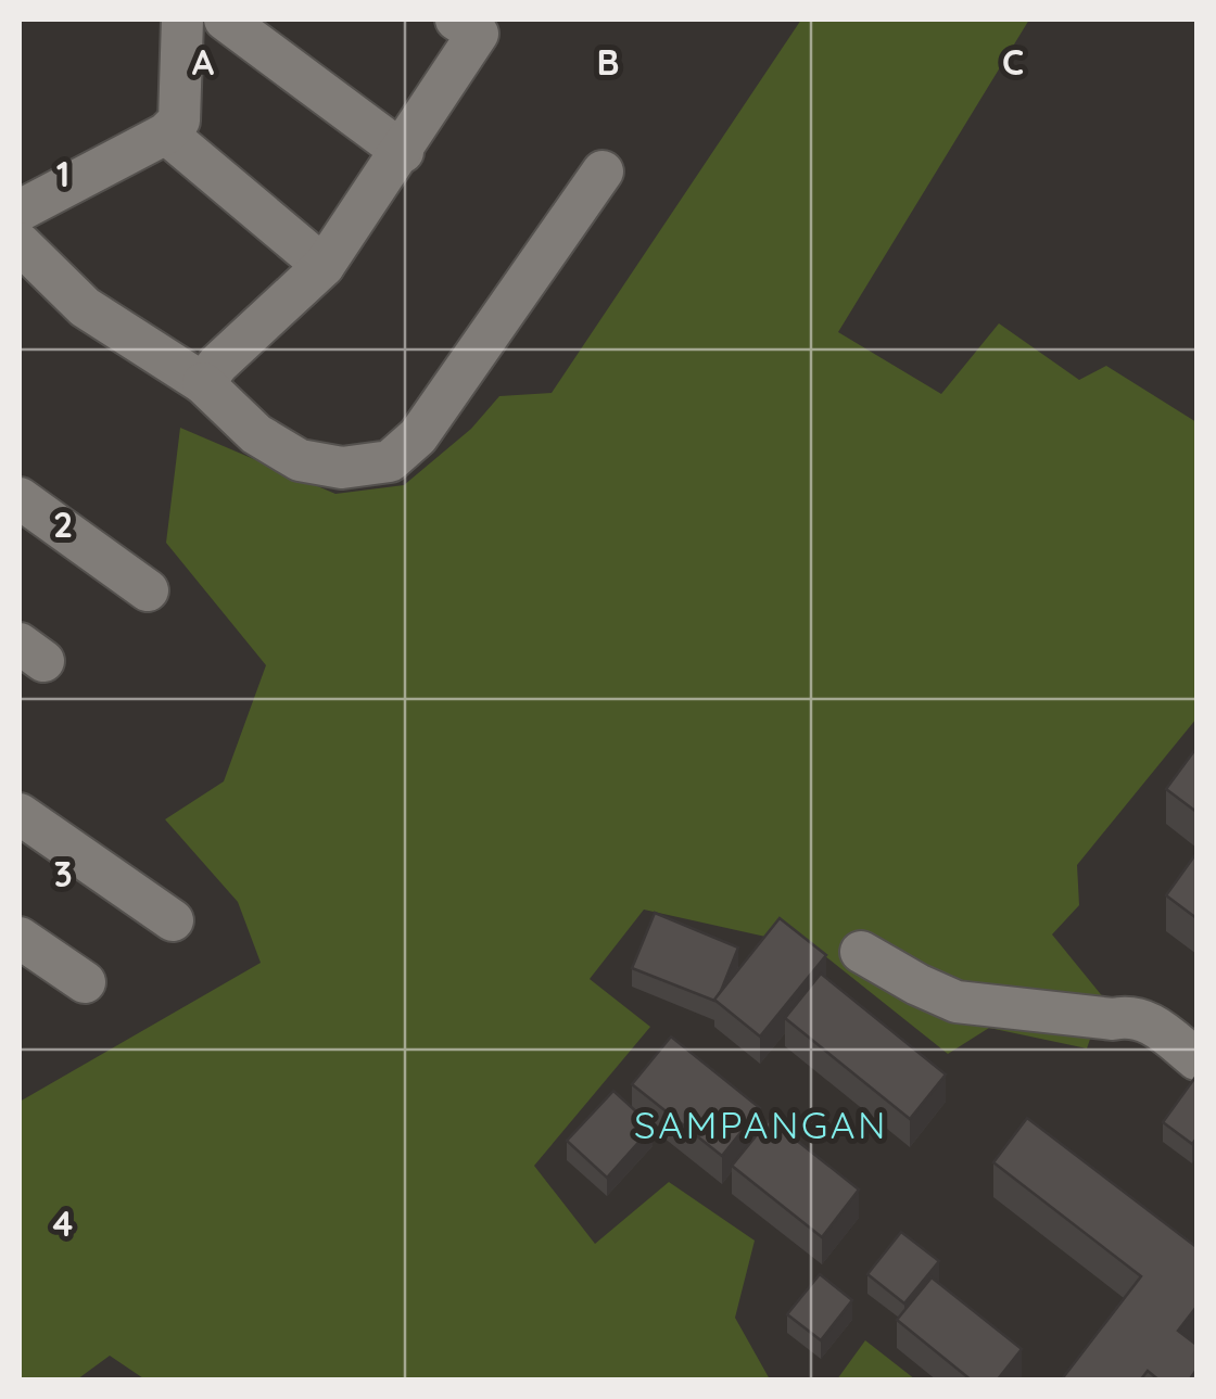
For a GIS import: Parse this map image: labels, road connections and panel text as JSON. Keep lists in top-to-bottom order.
{
  "districts": ["SAMPANGAN"],
  "grid": {
    "columns": ["A", "B", "C"],
    "rows": [
      "1",
      "2",
      "3",
      "4"
    ]
  }
}
